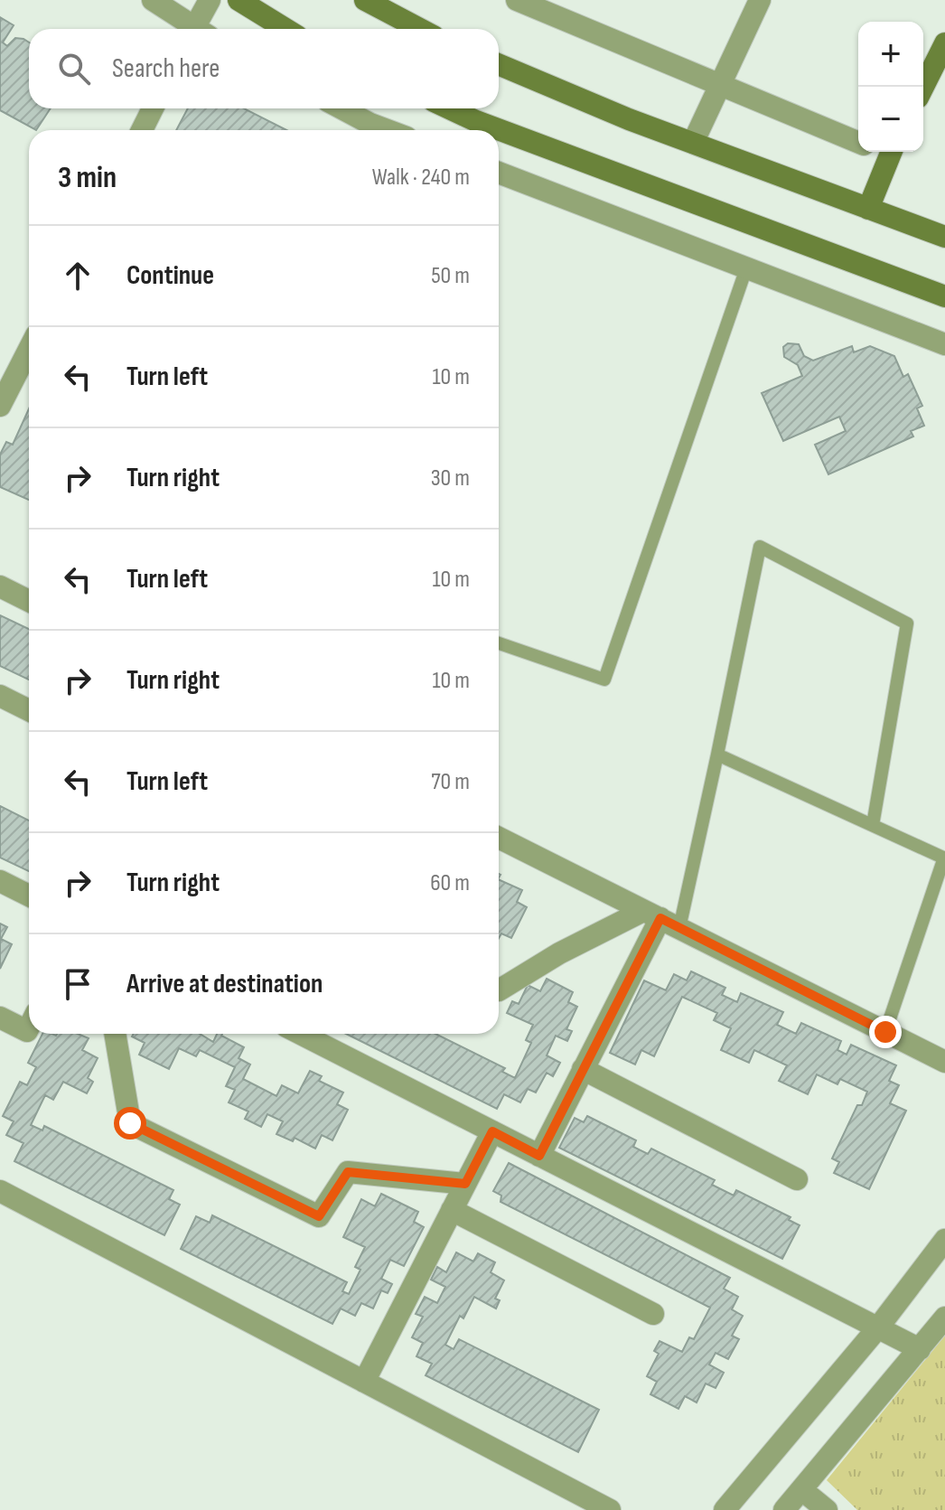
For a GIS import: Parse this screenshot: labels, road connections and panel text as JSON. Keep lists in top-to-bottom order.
{
  "page": {
    "map_buttons": ["+", "−"],
    "search": "Search here",
    "heading": ["3 min", "Walk · 240 m"],
    "list": [
      ["Continue", "50 m"],
      ["Turn left", "10 m"],
      ["Turn right", "30 m"],
      ["Turn left", "10 m"],
      ["Turn right", "10 m"],
      ["Turn left", "70 m"],
      ["Turn right", "60 m"],
      "Arrive at destination"
    ]
  }
}
